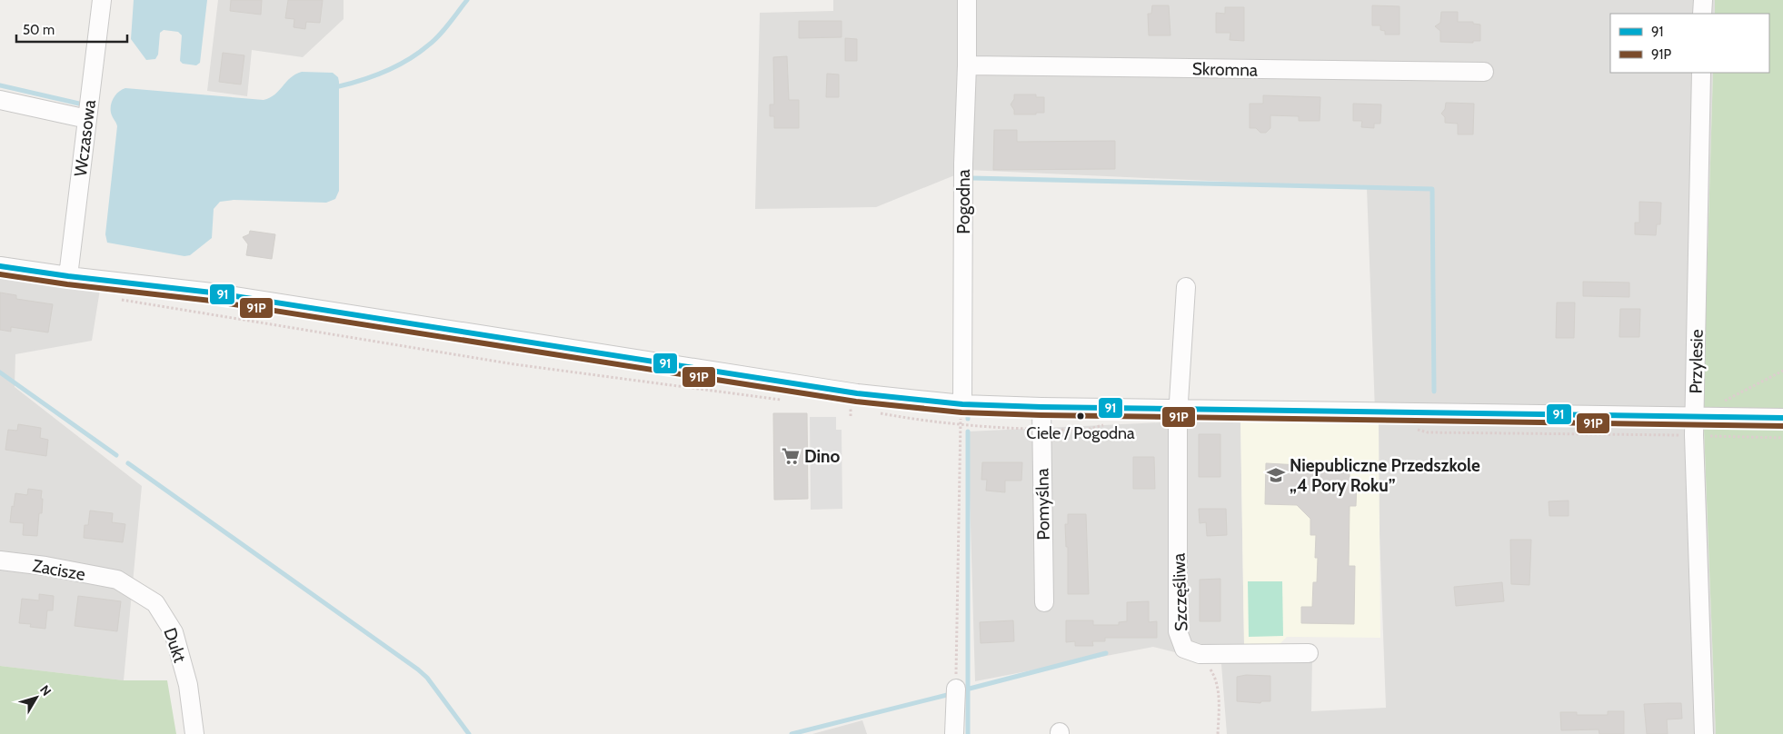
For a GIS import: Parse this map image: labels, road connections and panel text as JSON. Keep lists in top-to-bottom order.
{
  "streets": {
    "street": [
      "Skromna",
      "Wczasowa",
      "Pogodna",
      "Przylesie",
      "Pomyślna",
      "Zacisze",
      "Szczęśliwa",
      "Dukt"
    ]
  },
  "crossings": [
    ["Skromna", "Pogodna"],
    ["Zacisze", "Dukt"]
  ],
  "places": {
    "other": ["Ciele / Pogodna"],
    "supermarket": ["Dino"],
    "school or university": ["Niepubliczne Przedszkole „4 Pory Roku”"]
  },
  "lines": ["transit line 91", "transit line 91P"],
  "legend": ["91", "91P"],
  "scale_bar": "50 m",
  "north": "top right"
}
